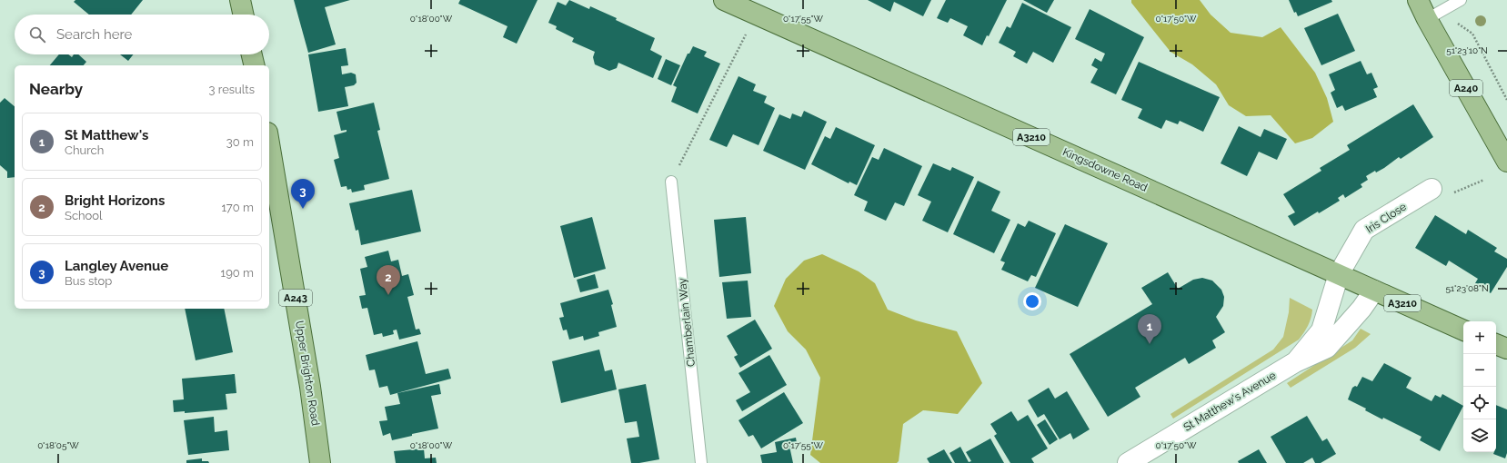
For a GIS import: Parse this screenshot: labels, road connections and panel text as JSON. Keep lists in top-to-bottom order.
{
  "streets": {
    "main road": [
      "A240",
      "A3210",
      "Kingsdowne Road",
      "A243",
      "Upper Brighton Road"
    ],
    "street": ["Iris Close", "St Matthew's Avenue"],
    "lane": ["Chamberlain Way"]
  },
  "crossings": [
    ["Kingsdowne Road", "Iris Close"],
    ["Iris Close", "St Matthew's Avenue"]
  ],
  "page": {
    "search": "Search here",
    "heading": ["Nearby", "3 results"],
    "list": [
      {
        "mark": "1",
        "name": "St Matthew's",
        "note": "Church",
        "value": "30 m"
      },
      {
        "mark": "2",
        "name": "Bright Horizons",
        "note": "School",
        "value": "170 m"
      },
      {
        "mark": "3",
        "name": "Langley Avenue",
        "note": "Bus stop",
        "value": "190 m"
      }
    ],
    "pins": ["3", "2", "1"],
    "map_buttons": ["+", "−"]
  },
  "coordinates": [
    "0°18'00\"W",
    "0°17'55\"W",
    "0°17'50\"W",
    "51°23'10\"N",
    "51°23'08\"N",
    "0°18'05\"W"
  ]
}
